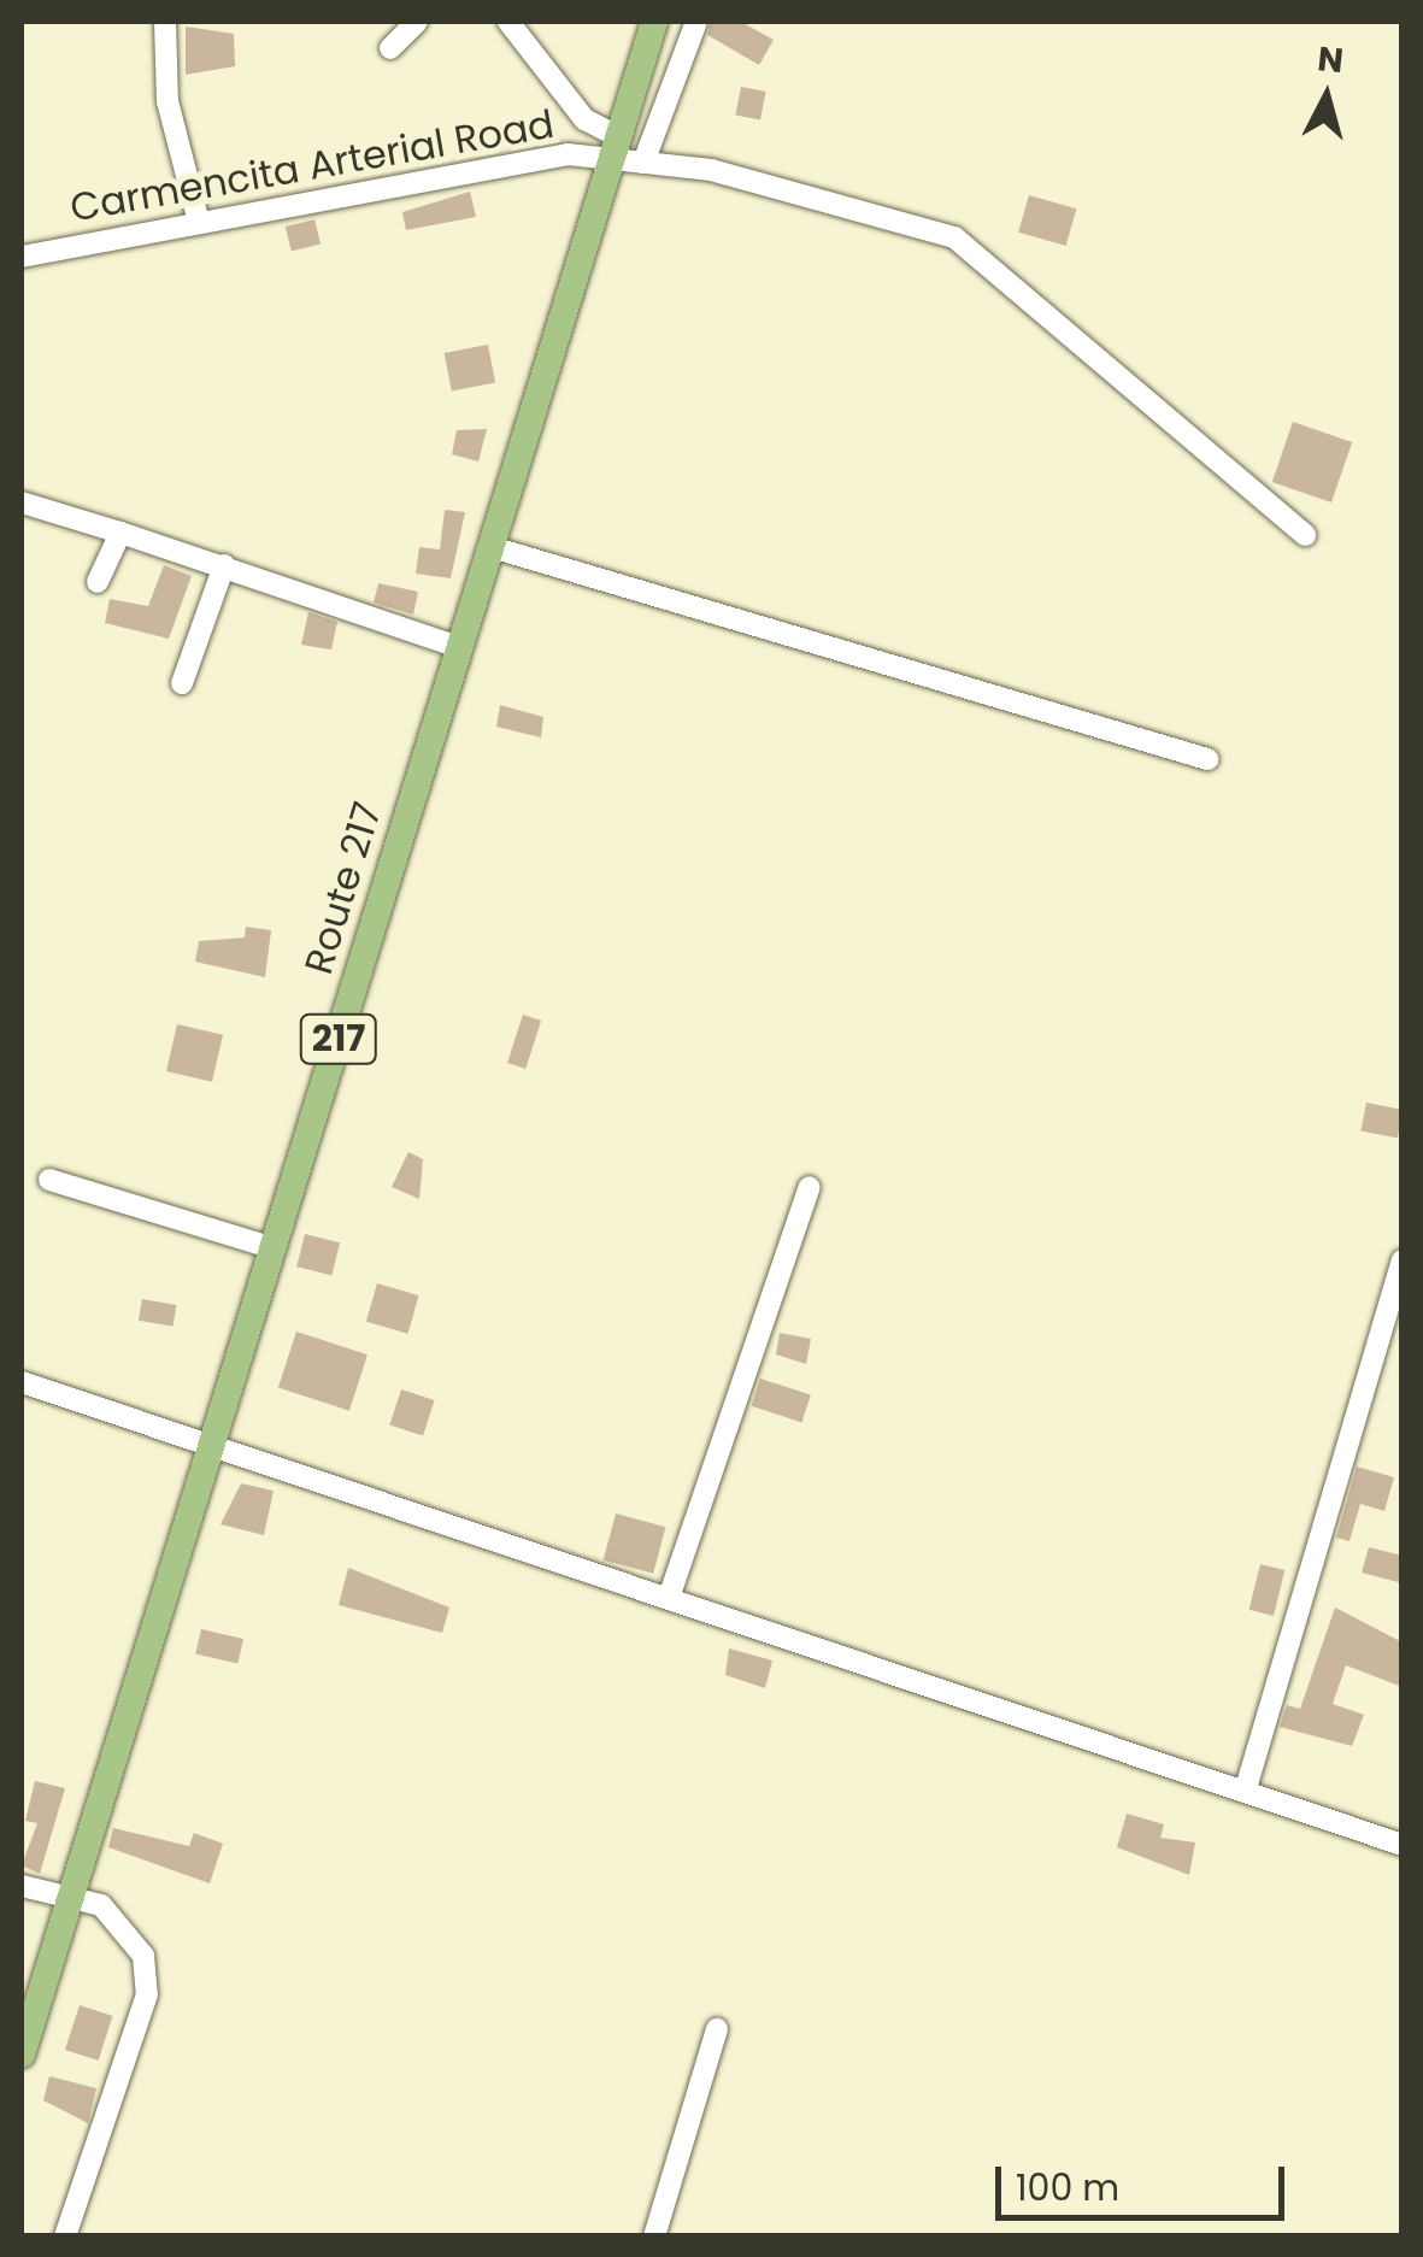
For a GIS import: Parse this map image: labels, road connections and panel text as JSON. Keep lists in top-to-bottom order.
{
  "streets": {
    "main road": ["Route 217", "217"],
    "street": ["Carmencita Arterial Road"]
  },
  "crossings": [
    ["Carmencita Arterial Road", "Route 217"]
  ],
  "scale_bar": "100 m",
  "north": "top"
}
